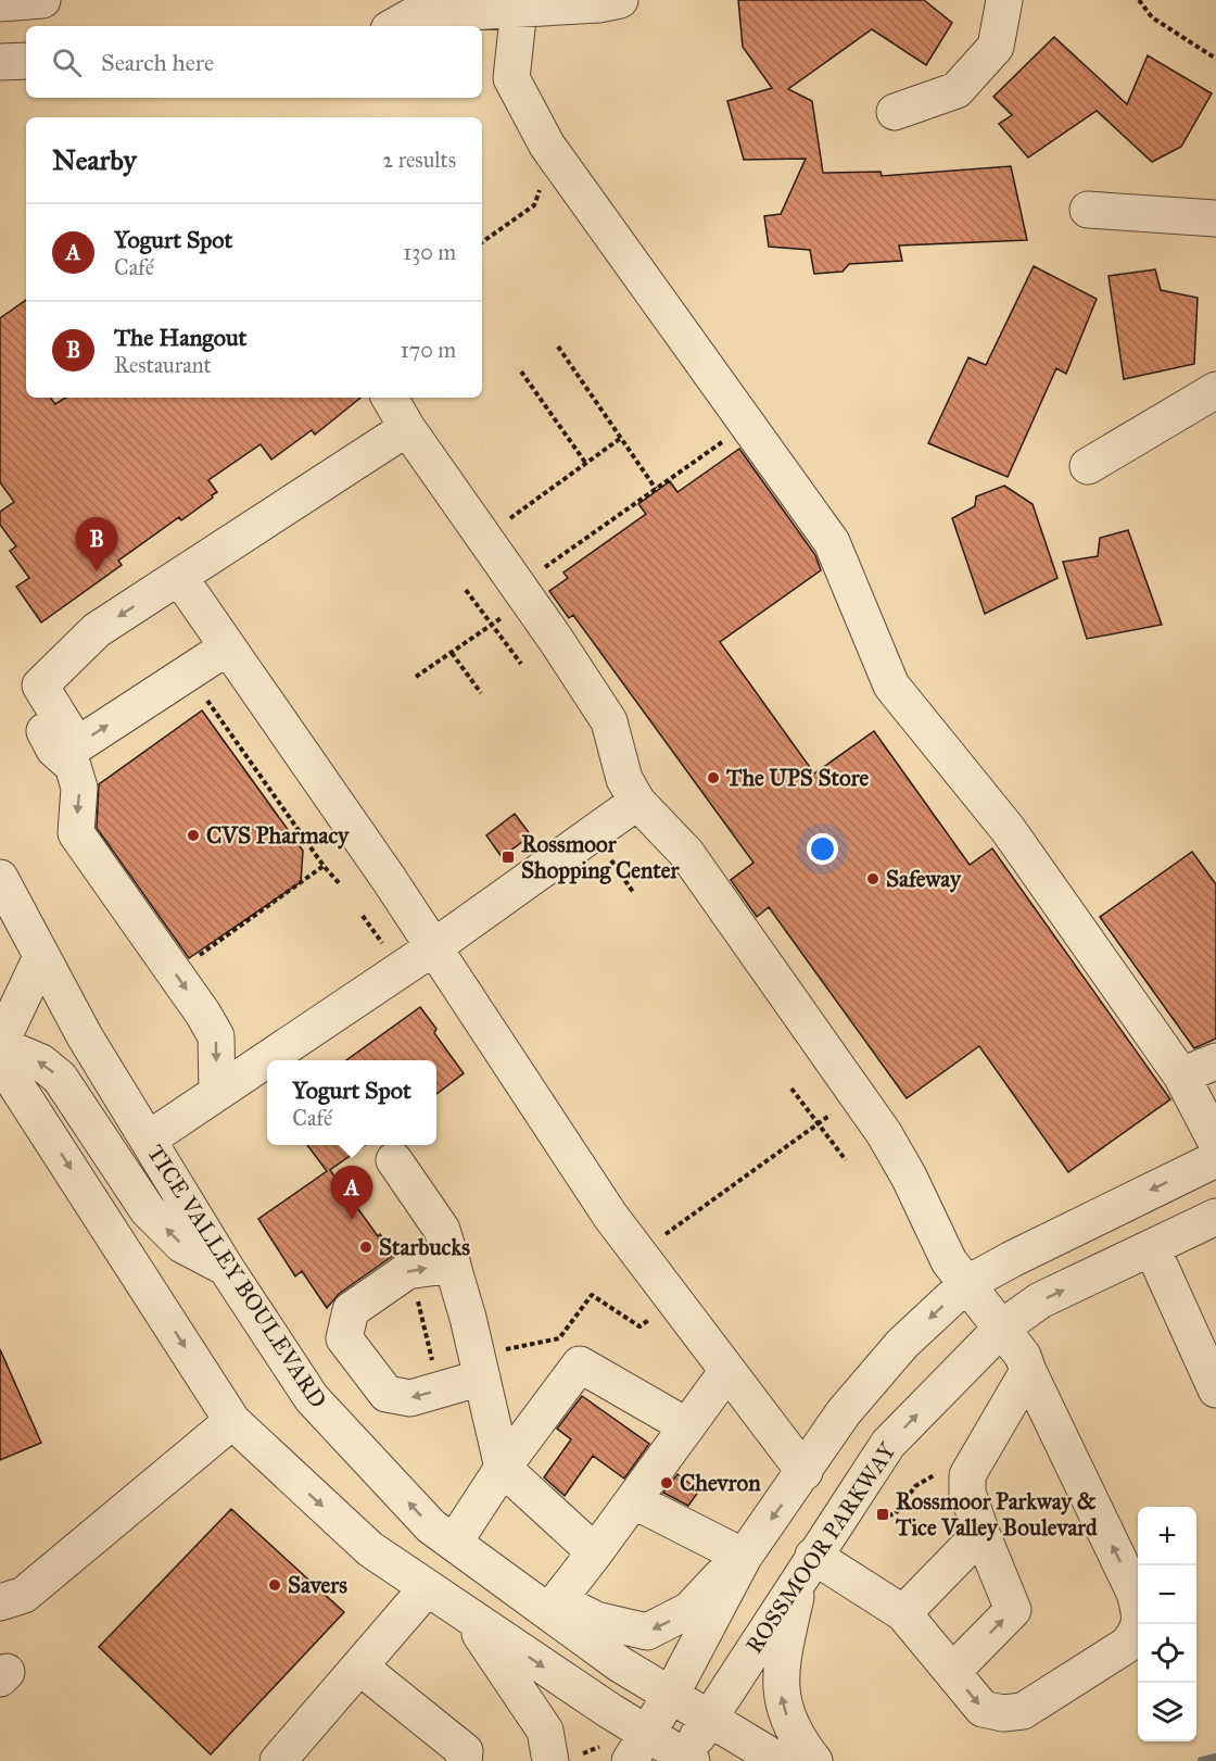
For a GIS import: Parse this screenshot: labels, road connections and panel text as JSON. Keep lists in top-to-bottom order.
{
  "streets": {
    "street": ["TICE VALLEY BOULEVARD", "ROSSMOOR PARKWAY"]
  },
  "crossings": [
    ["TICE VALLEY BOULEVARD", "ROSSMOOR PARKWAY"]
  ],
  "places": {
    "other": [
      "The UPS Store",
      "CVS Pharmacy",
      "Safeway",
      "Starbucks",
      "Chevron",
      "Savers"
    ],
    "transit": ["Rossmoor Shopping Center", "Rossmoor Parkway & Tice Valley Boulevard"]
  },
  "page": {
    "search": "Search here",
    "heading": ["Nearby", "2 results"],
    "list": [
      {
        "mark": "A",
        "name": "Yogurt Spot",
        "note": "Café",
        "value": "130 m"
      },
      {
        "mark": "B",
        "name": "The Hangout",
        "note": "Restaurant",
        "value": "170 m"
      }
    ],
    "pins": ["B", "A"],
    "popup": ["Yogurt Spot", "Café"],
    "map_buttons": ["+", "−"]
  }
}
